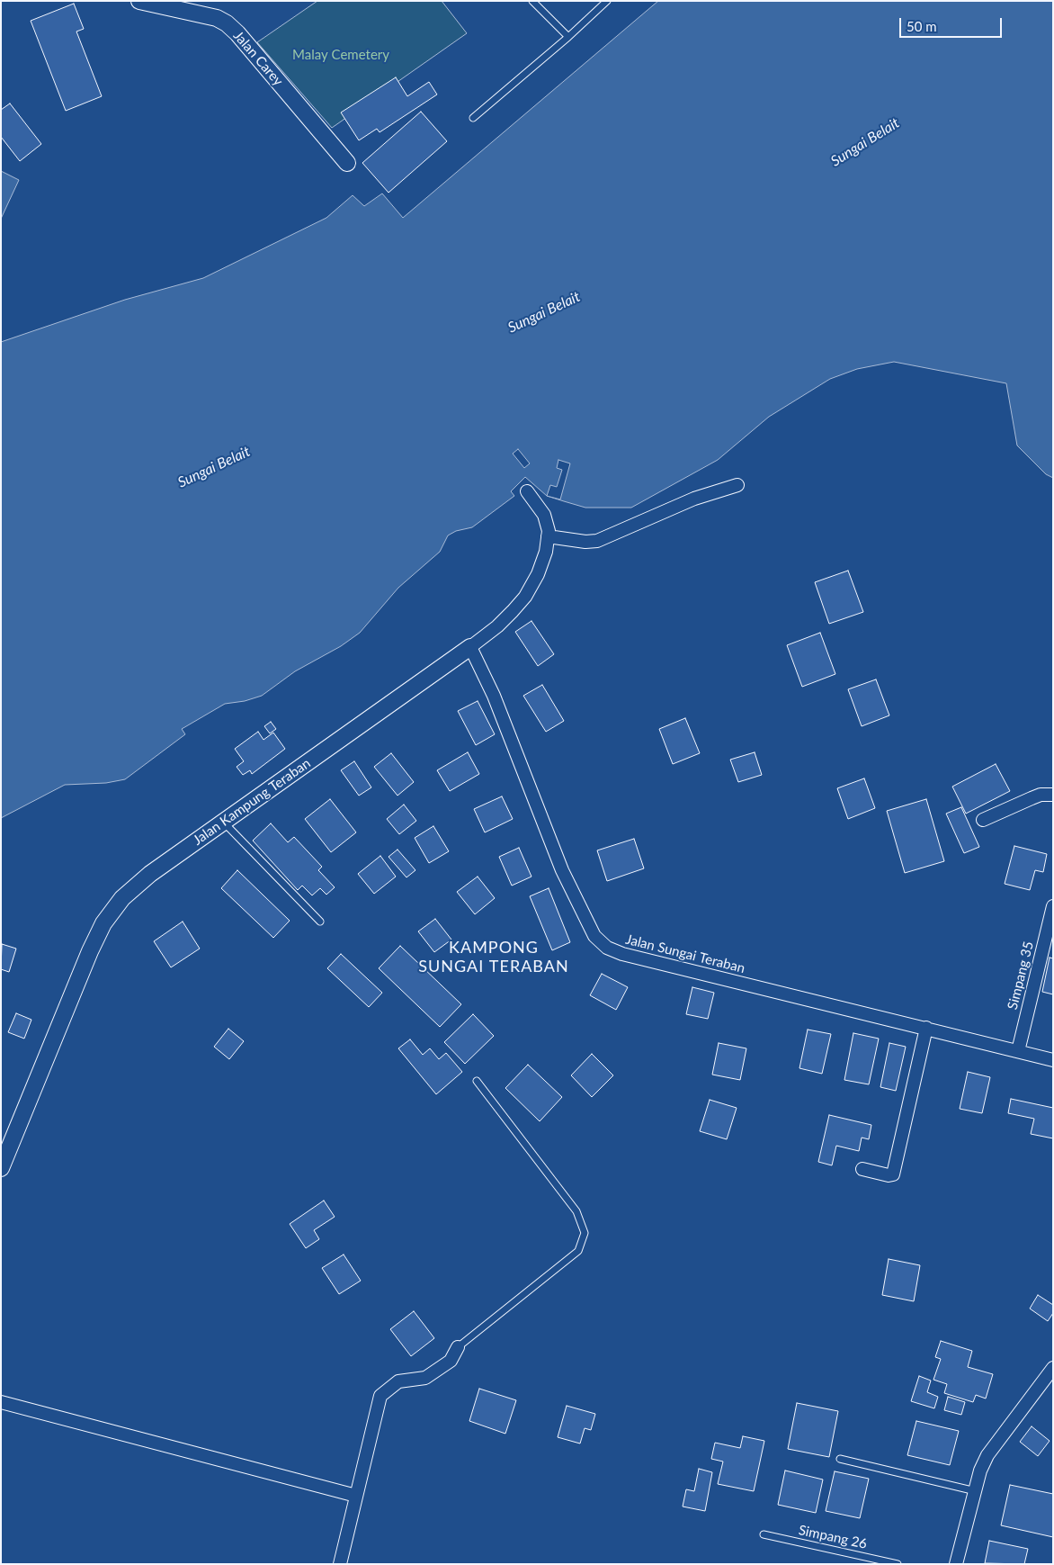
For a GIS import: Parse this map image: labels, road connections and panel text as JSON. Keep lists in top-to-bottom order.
{
  "streets": {
    "street": [
      "Jalan Carey",
      "Jalan Kampung Teraban",
      "Jalan Sungai Teraban",
      "Simpang 35"
    ],
    "lane": ["Simpang 26"]
  },
  "crossings": [
    ["Jalan Kampung Teraban", "Jalan Sungai Teraban"],
    ["Jalan Sungai Teraban", "Simpang 35"]
  ],
  "districts": ["KAMPONG SUNGAI TERABAN"],
  "water": ["Sungai Belait"],
  "parks": ["Malay Cemetery"],
  "scale_bar": "50 m"
}
